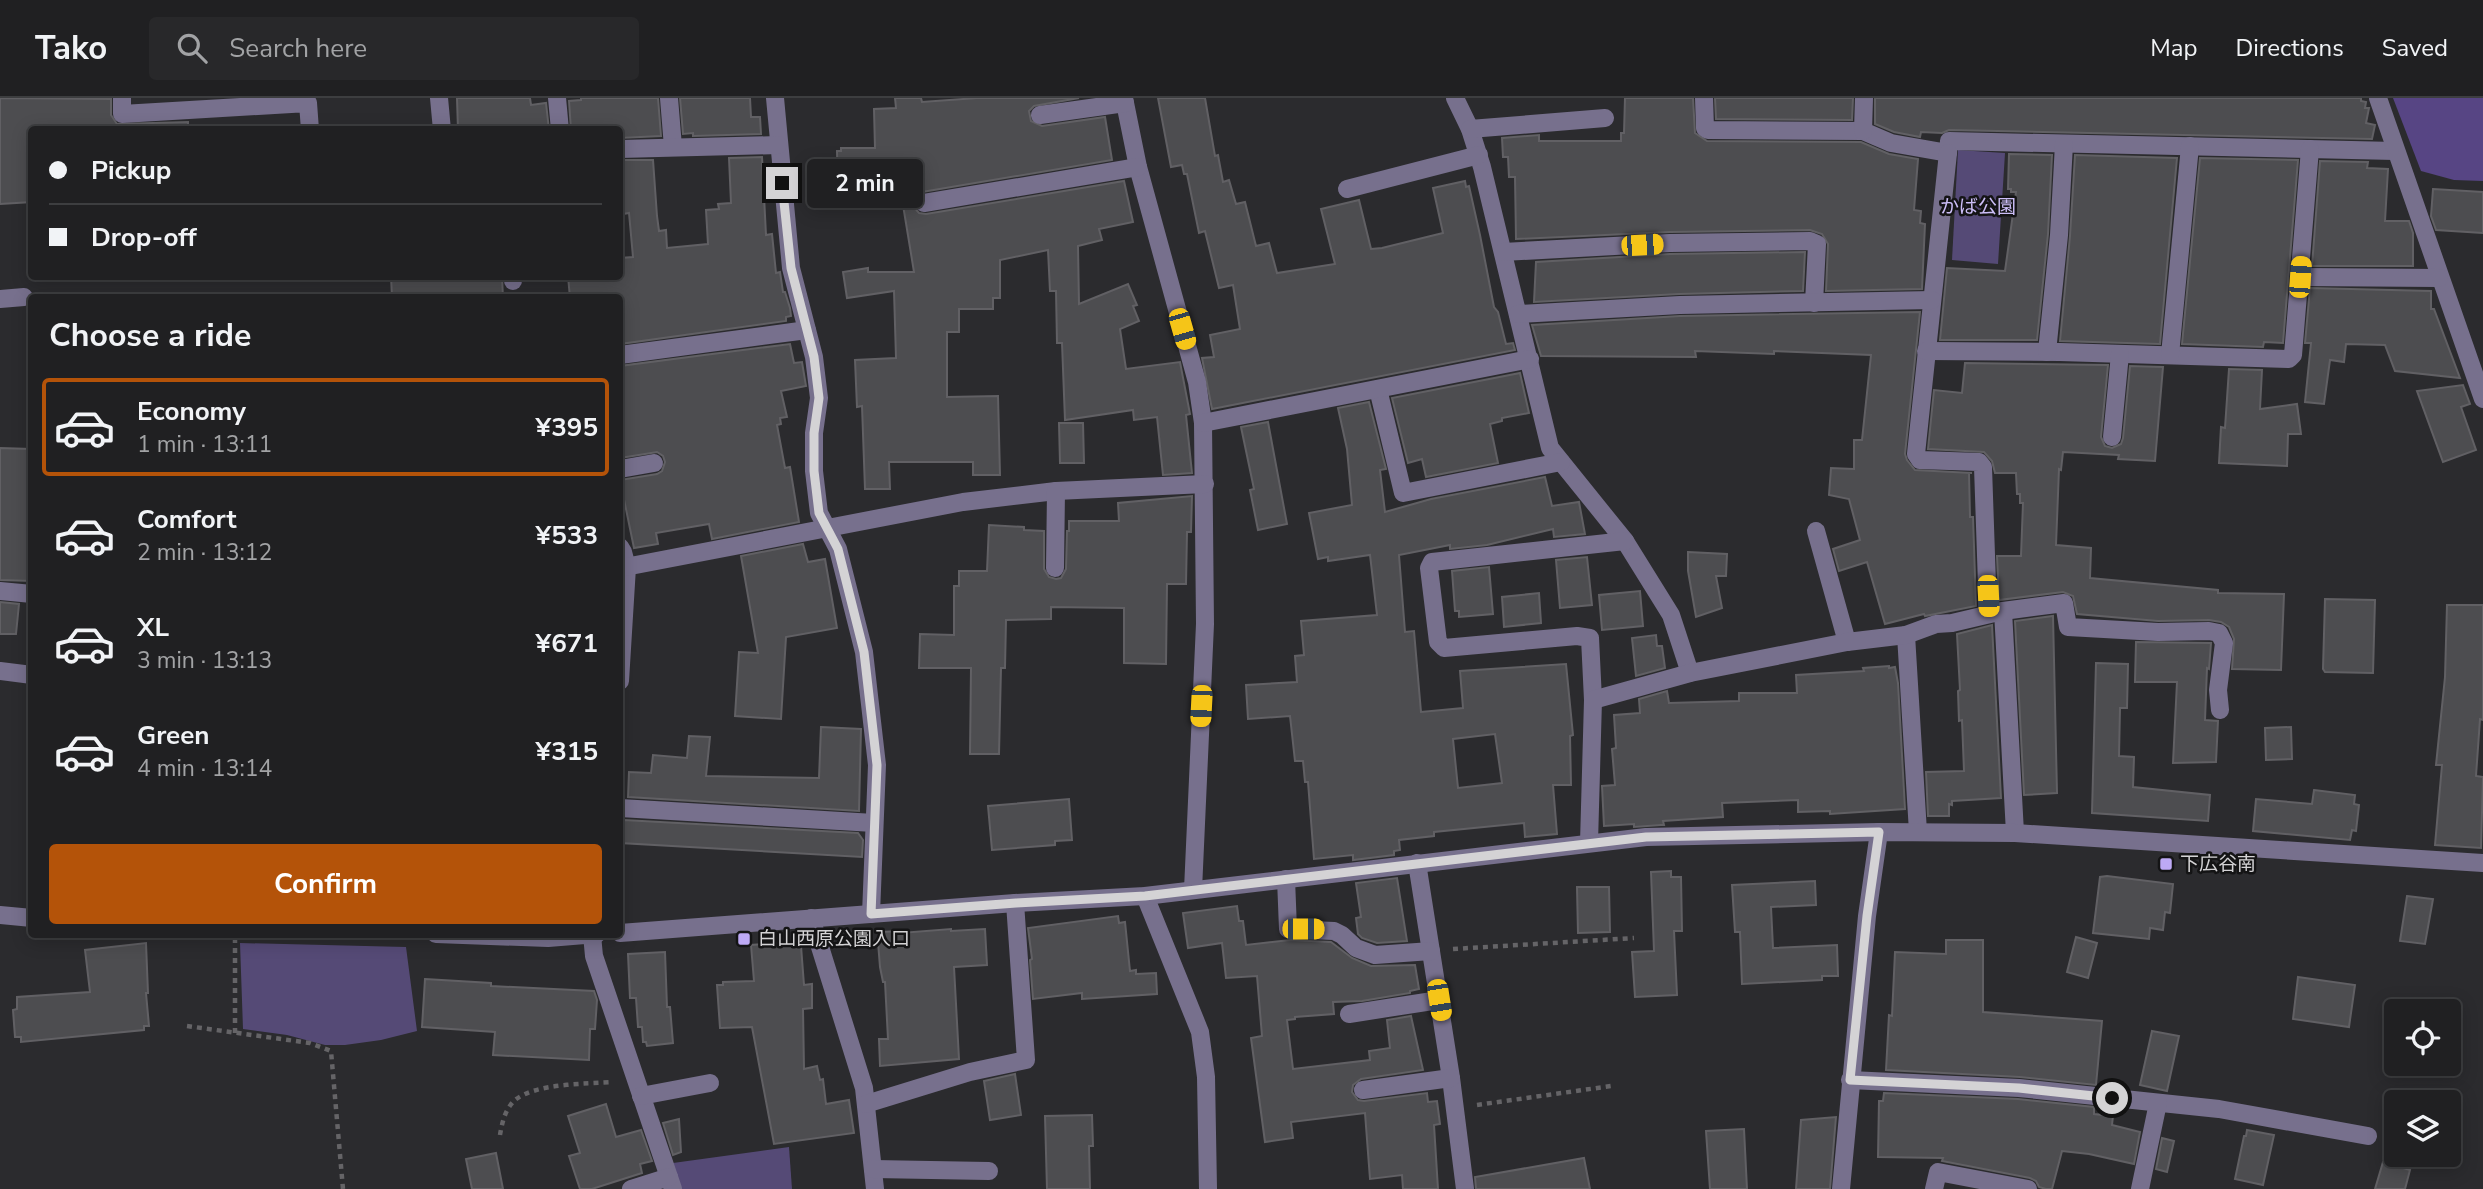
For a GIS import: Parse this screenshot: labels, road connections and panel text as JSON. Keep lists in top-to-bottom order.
{
  "parks": ["かば公園"],
  "places": {
    "transit": ["下広谷南", "白山西原公園入口"]
  },
  "page": {
    "header": "Tako",
    "search": "Search here",
    "nav": ["Map", "Directions", "Saved"],
    "banner": ["Pickup", "Drop-off"],
    "bubble": "2 min",
    "heading": "Choose a ride",
    "list": [
      {
        "name": "Economy",
        "note": "1 min · 13:11",
        "value": "¥395"
      },
      {
        "name": "Comfort",
        "note": "2 min · 13:12",
        "value": "¥533"
      },
      {
        "name": "XL",
        "note": "3 min · 13:13",
        "value": "¥671"
      },
      {
        "name": "Green",
        "note": "4 min · 13:14",
        "value": "¥315"
      }
    ],
    "buttons": "Confirm"
  }
}
